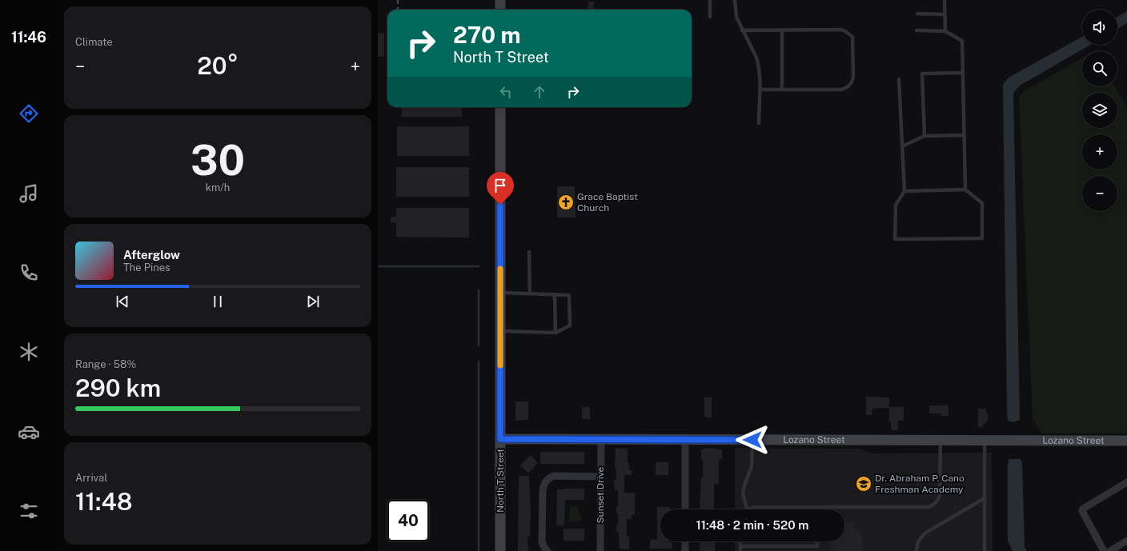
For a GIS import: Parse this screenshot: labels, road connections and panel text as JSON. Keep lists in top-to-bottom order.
{
  "streets": {
    "street": ["Lozano Street", "North T Street", "Sunset Drive"]
  },
  "crossings": [
    ["Lozano Street", "North T Street"],
    ["Lozano Street", "Sunset Drive"]
  ],
  "places": {
    "church": ["Grace Baptist Church"],
    "school or university": ["Dr. Abraham P. Cano Freshman Academy"]
  },
  "page": {
    "tabs": "11:46",
    "tile": [
      "Climate",
      ["30", "km/h"],
      ["Range · 58%", "290 km"],
      ["Arrival", "11:48"]
    ],
    "map_buttons": ["+", "−"],
    "turn": ["270 m", "North T Street"],
    "heat": ["−", "20°", "+"],
    "song": ["Afterglow", "The Pines"],
    "limit": "40",
    "trip": "11:48 · 2 min · 520 m"
  }
}
